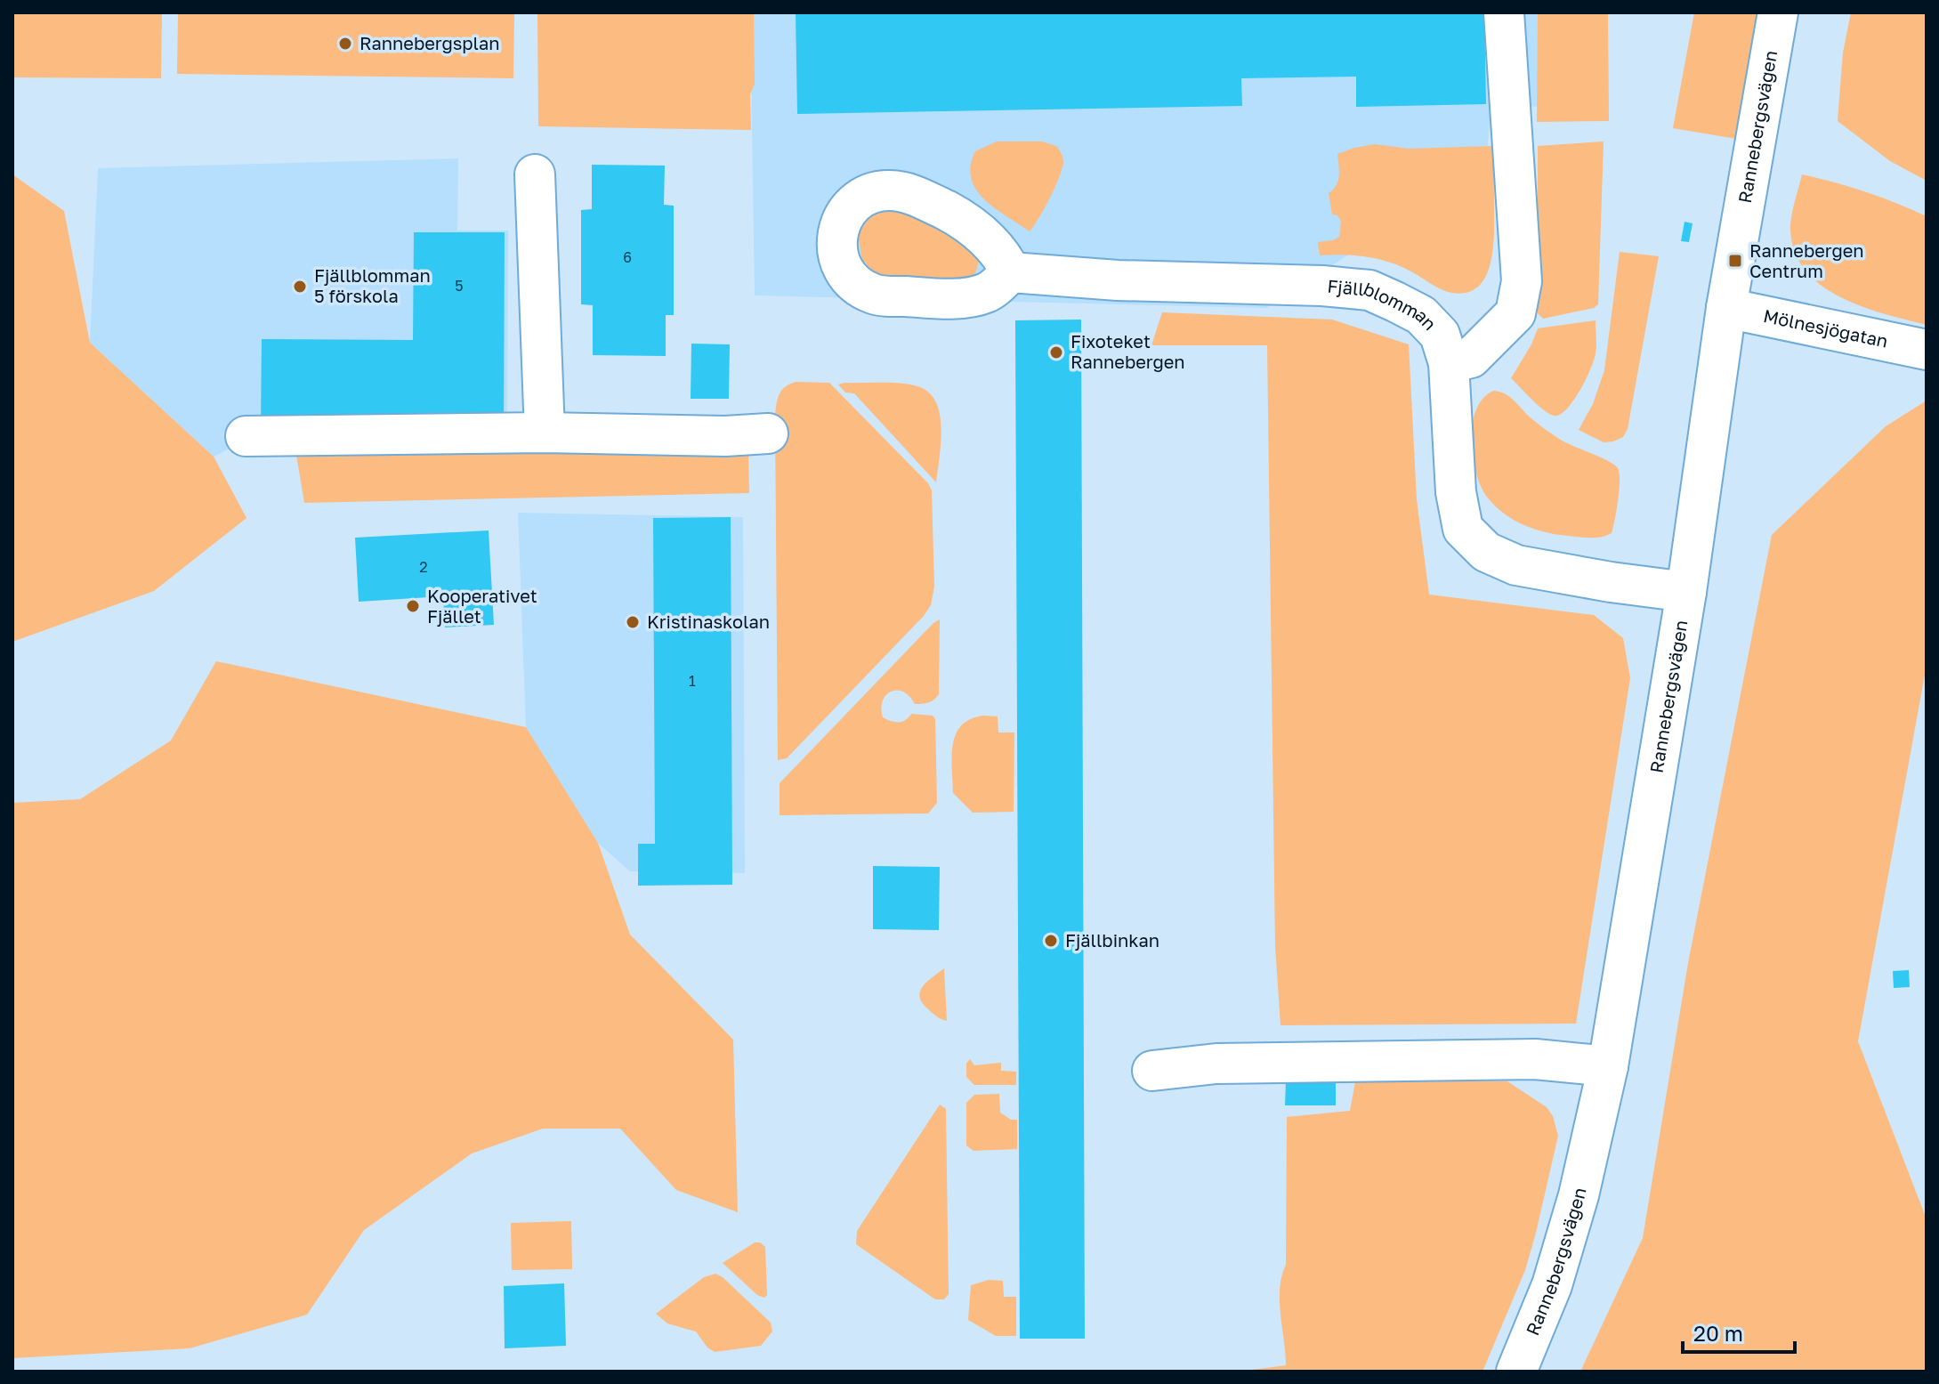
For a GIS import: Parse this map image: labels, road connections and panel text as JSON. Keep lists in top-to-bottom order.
{
  "streets": {
    "street": ["Rannebergsvägen", "Fjällblomman", "Mölnesjögatan"]
  },
  "crossings": [
    ["Rannebergsvägen", "Fjällblomman"],
    ["Rannebergsvägen", "Mölnesjögatan"]
  ],
  "places": {
    "other": [
      "Rannebergsplan",
      "Fjällblomman 5 förskola",
      "Fixoteket Rannebergen",
      "Kooperativet Fjället",
      "Kristinaskolan",
      "Fjällbinkan"
    ],
    "transit": ["Rannebergen Centrum"]
  },
  "house_numbers": [
    "6",
    "5",
    "2",
    "1"
  ],
  "scale_bar": "20 m"
}
